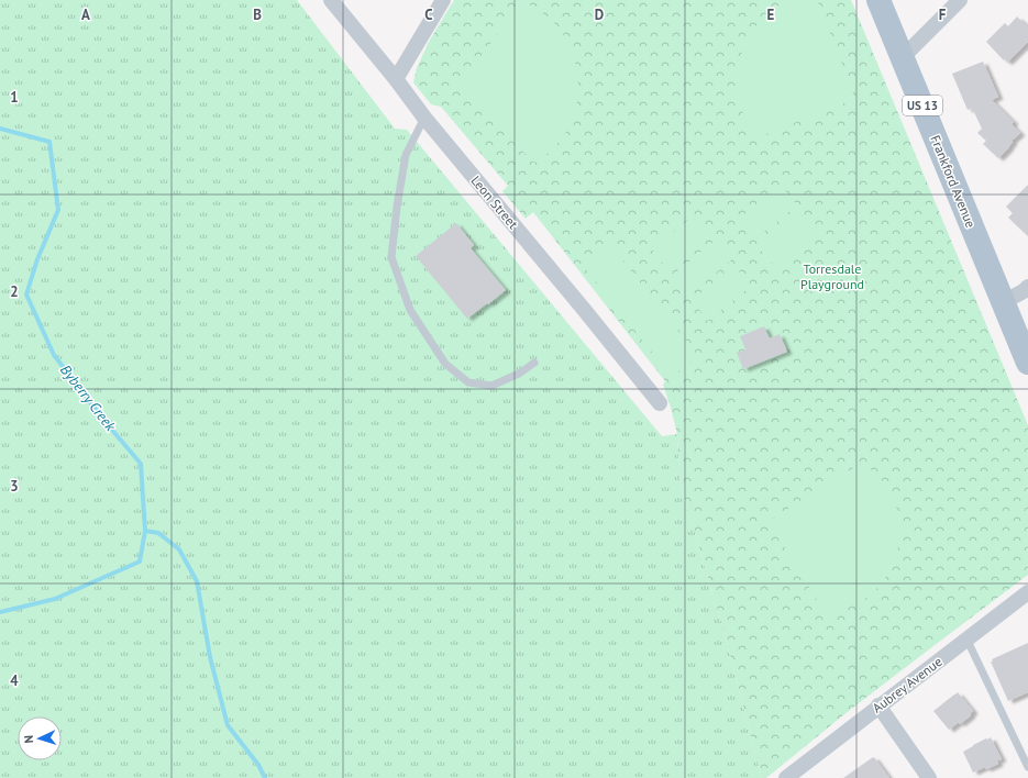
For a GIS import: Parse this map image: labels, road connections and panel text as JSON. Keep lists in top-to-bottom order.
{
  "streets": {
    "main road": ["US 13", "Frankford Avenue"],
    "street": ["Leon Street", "Aubrey Avenue"]
  },
  "water": ["Byberry Creek"],
  "parks": ["Torresdale Playground"],
  "north": "left",
  "grid": {
    "columns": [
      "A",
      "B",
      "C",
      "D",
      "E",
      "F"
    ],
    "rows": [
      "1",
      "2",
      "3",
      "4"
    ]
  }
}
